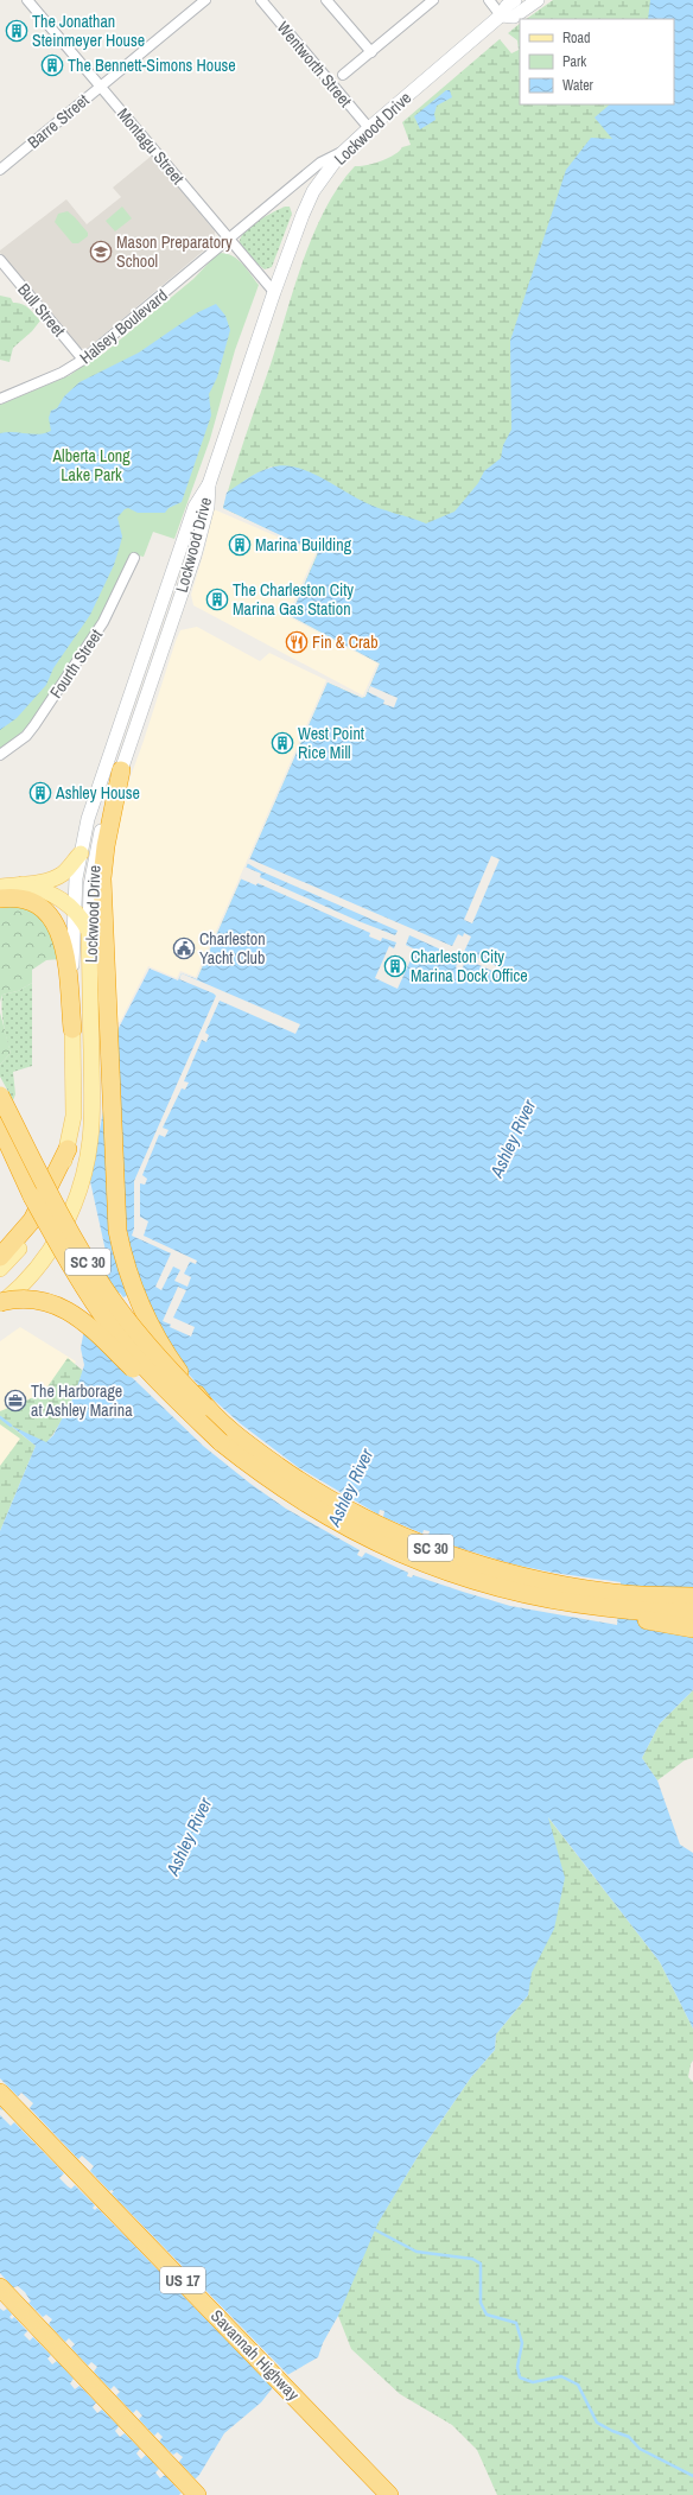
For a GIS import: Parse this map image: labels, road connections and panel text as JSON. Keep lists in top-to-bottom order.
{
  "streets": {
    "highway": ["SC 30", "US 17", "Savannah Highway"],
    "main road": ["Lockwood Drive"],
    "street": [
      "Wentworth Street",
      "Barre Street",
      "Montagu Street",
      "Bull Street",
      "Halsey Boulevard",
      "Fourth Street"
    ]
  },
  "crossings": [
    ["Wentworth Street", "Lockwood Drive"],
    ["Barre Street", "Montagu Street"],
    ["Lockwood Drive", "Montagu Street"],
    ["Lockwood Drive", "Halsey Boulevard"],
    ["Lockwood Drive", "SC 30"],
    ["Montagu Street", "Halsey Boulevard"],
    ["Bull Street", "Halsey Boulevard"]
  ],
  "water": ["Ashley River"],
  "parks": ["Alberta Long Lake Park"],
  "places": {
    "building": [
      "The Jonathan Steinmeyer House",
      "The Bennett-Simons House",
      "Marina Building",
      "The Charleston City Marina Gas Station",
      "West Point Rice Mill",
      "Ashley House",
      "Charleston City Marina Dock Office"
    ],
    "school or university": ["Mason Preparatory School"],
    "restaurant": ["Fin & Crab"],
    "public building": ["Charleston Yacht Club"],
    "office": ["The Harborage at Ashley Marina"]
  },
  "legend": ["Road", "Park", "Water"]
}
